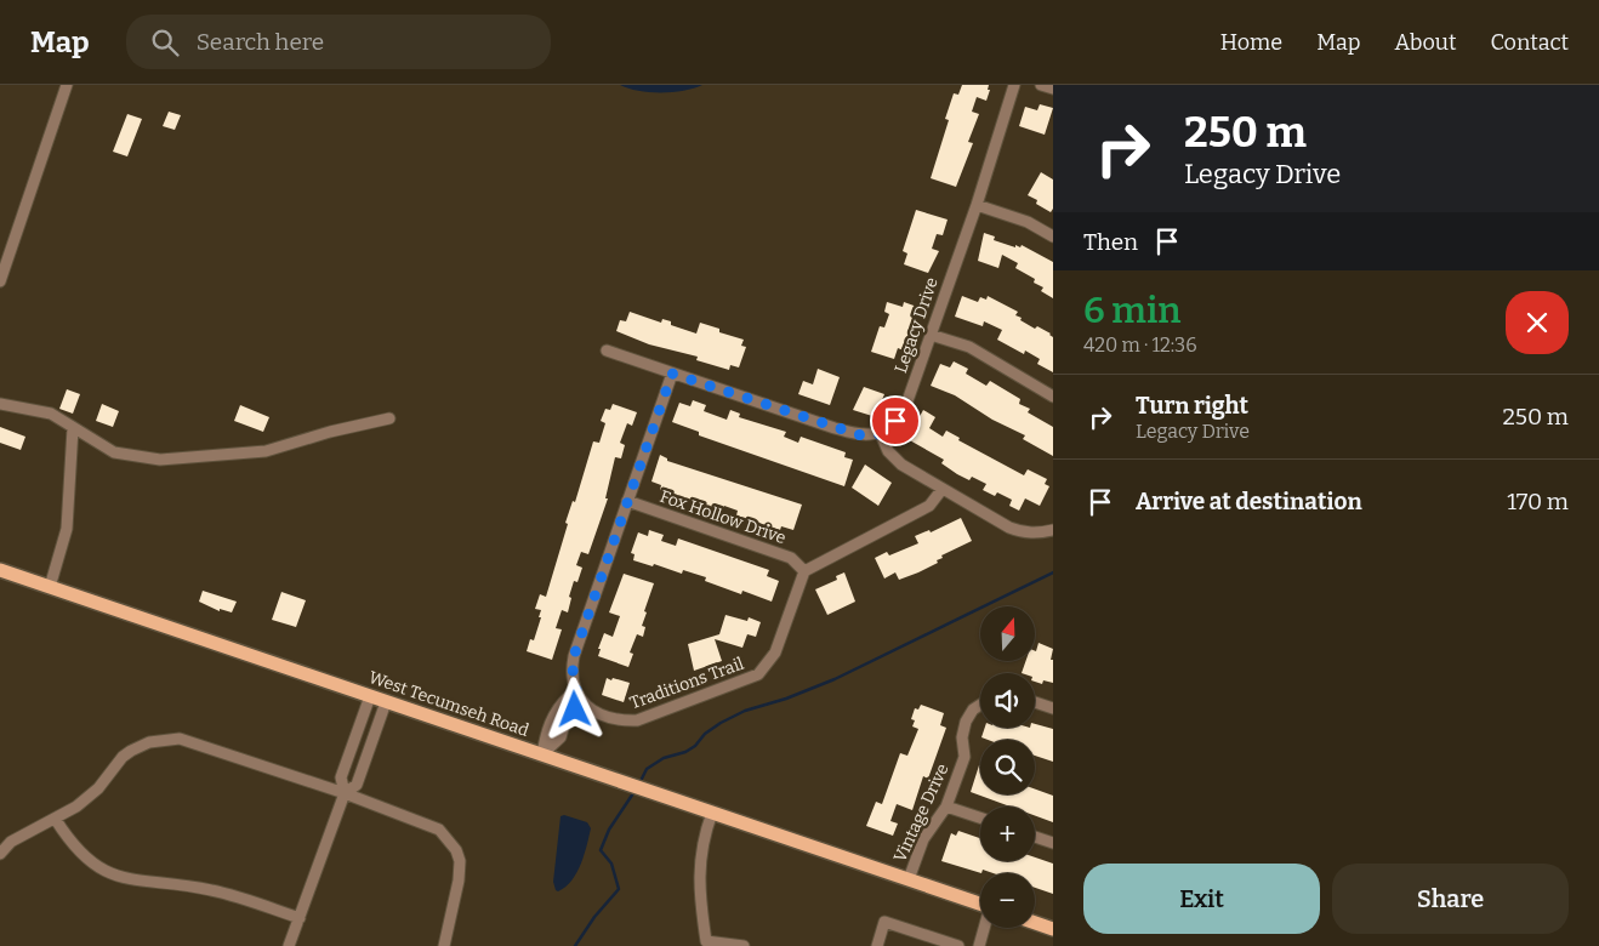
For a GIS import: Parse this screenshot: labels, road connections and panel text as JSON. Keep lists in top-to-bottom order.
{
  "streets": {
    "main road": ["West Tecumseh Road"],
    "street": [
      "Legacy Drive",
      "Fox Hollow Drive",
      "Traditions Trail",
      "Vintage Drive"
    ]
  },
  "crossings": [
    ["Fox Hollow Drive", "Traditions Trail"],
    ["West Tecumseh Road", "Vintage Drive"]
  ],
  "north": "top",
  "page": {
    "header": "Map",
    "search": "Search here",
    "nav": [
      "Home",
      "Map",
      "About",
      "Contact"
    ],
    "turn": ["250 m", "Legacy Drive"],
    "then": "Then",
    "heading": ["6 min", "420 m · 12:36"],
    "list": [
      {
        "name": "Turn right",
        "note": "Legacy Drive",
        "value": "250 m"
      },
      {
        "name": "Arrive at destination",
        "value": "170 m"
      }
    ],
    "map_buttons": ["+", "−"],
    "buttons": ["Exit", "Share"]
  }
}
